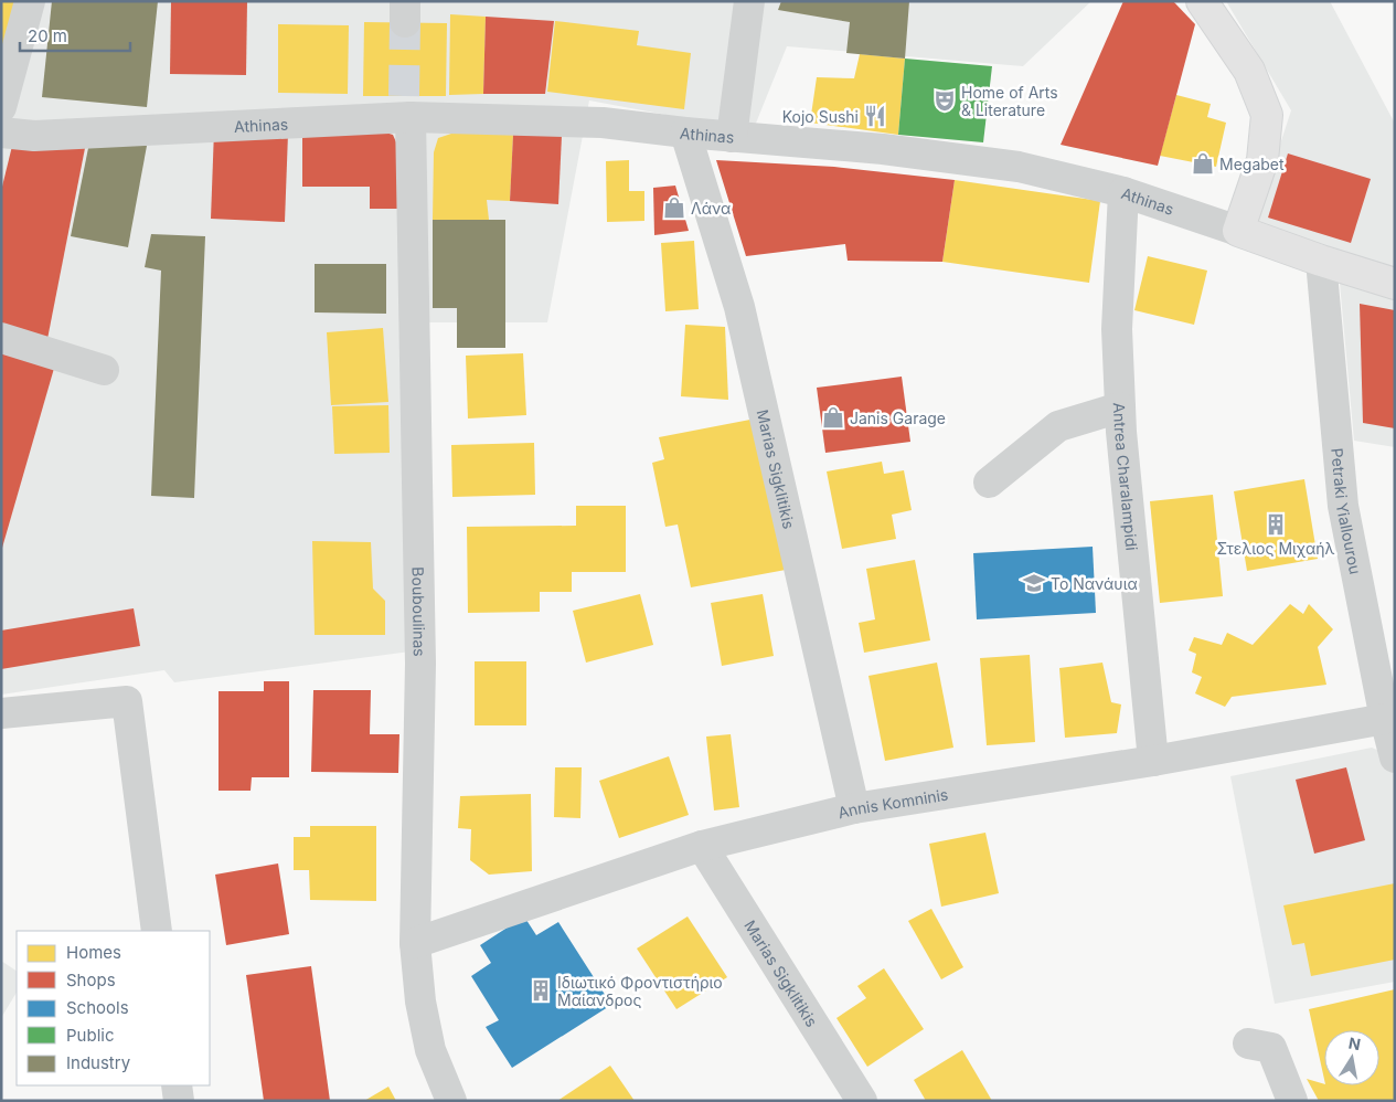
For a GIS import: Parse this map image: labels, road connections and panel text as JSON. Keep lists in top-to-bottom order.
{
  "streets": {
    "main road": ["Athinas"],
    "street": [
      "Marias Sigklitikis",
      "Antrea Charalampidi",
      "Petraki Yiallourou",
      "Bouboulinas",
      "Annis Komninis"
    ]
  },
  "crossings": [
    ["Athinas", "Marias Sigklitikis"],
    ["Athinas", "Antrea Charalampidi"],
    ["Athinas", "Petraki Yiallourou"],
    ["Athinas", "Bouboulinas"],
    ["Marias Sigklitikis", "Annis Komninis"],
    ["Antrea Charalampidi", "Annis Komninis"],
    ["Petraki Yiallourou", "Annis Komninis"],
    ["Bouboulinas", "Annis Komninis"]
  ],
  "places": {
    "theatre": ["Home of Arts & Literature"],
    "restaurant": ["Kojo Sushi"],
    "shop": ["Megabet", "Λάνα", "Janis Garage"],
    "building": ["Στελιος Μιχαήλ", "Ιδιωτικό Φροντιστήριο Μαίανδρος"],
    "school or university": ["Το Νανάυια"]
  },
  "legend": [
    "Homes",
    "Shops",
    "Schools",
    "Public",
    "Industry"
  ],
  "scale_bar": "20 m",
  "north": "top"
}
